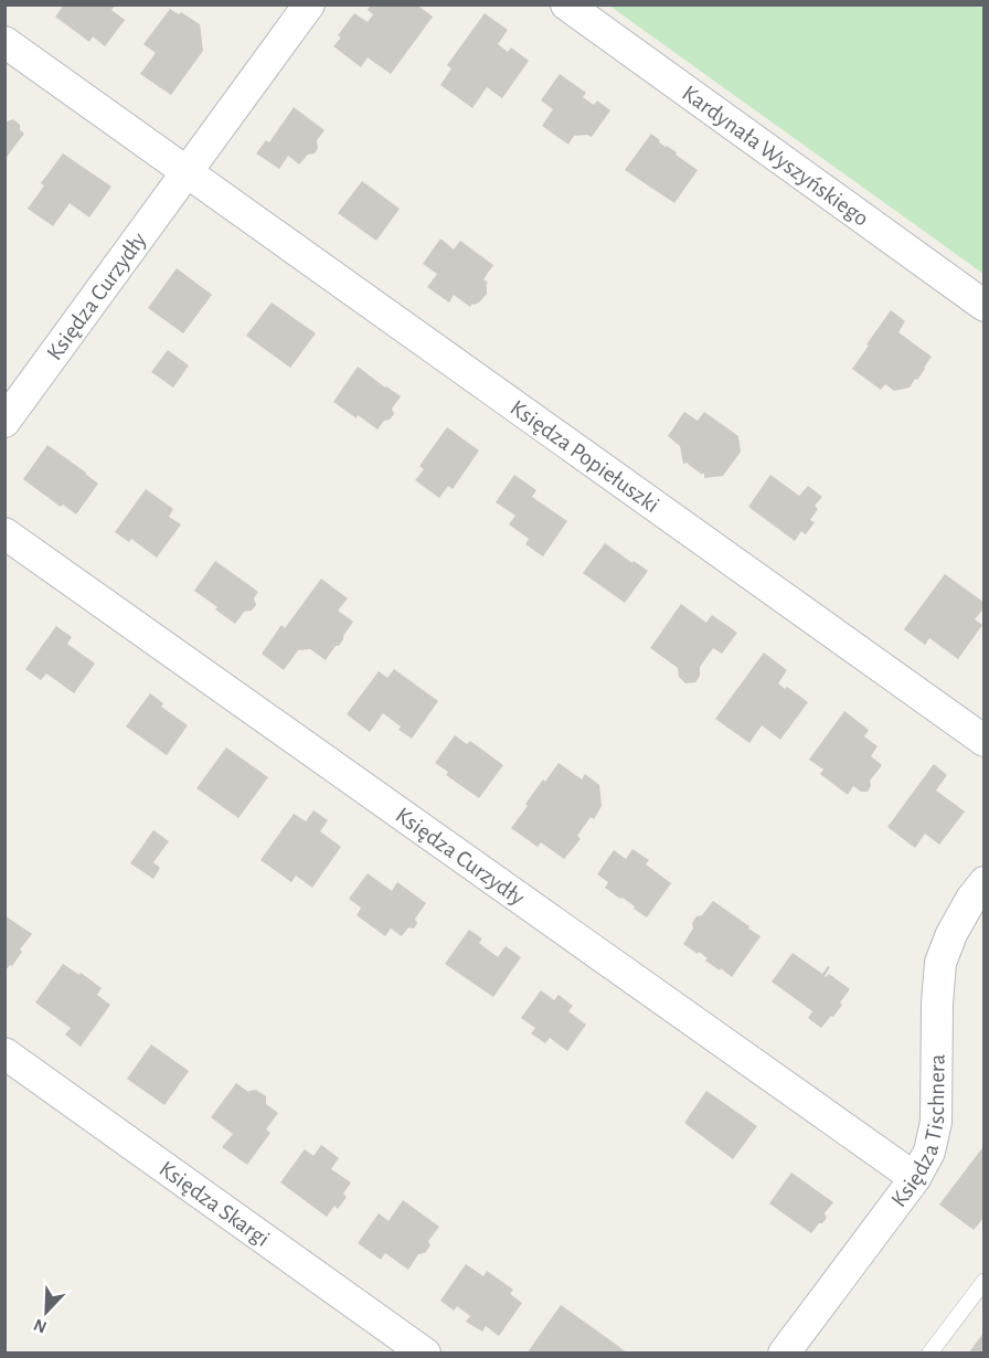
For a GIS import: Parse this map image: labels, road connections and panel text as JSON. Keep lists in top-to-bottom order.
{
  "streets": {
    "street": [
      "Kardynała Wyszyńskiego",
      "Księdza Curzydły",
      "Księdza Popiełuszki",
      "Księdza Tischnera",
      "Księdza Skargi"
    ]
  },
  "crossings": [
    ["Księdza Curzydły", "Księdza Popiełuszki"],
    ["Księdza Curzydły", "Księdza Tischnera"]
  ],
  "north": "bottom left"
}
